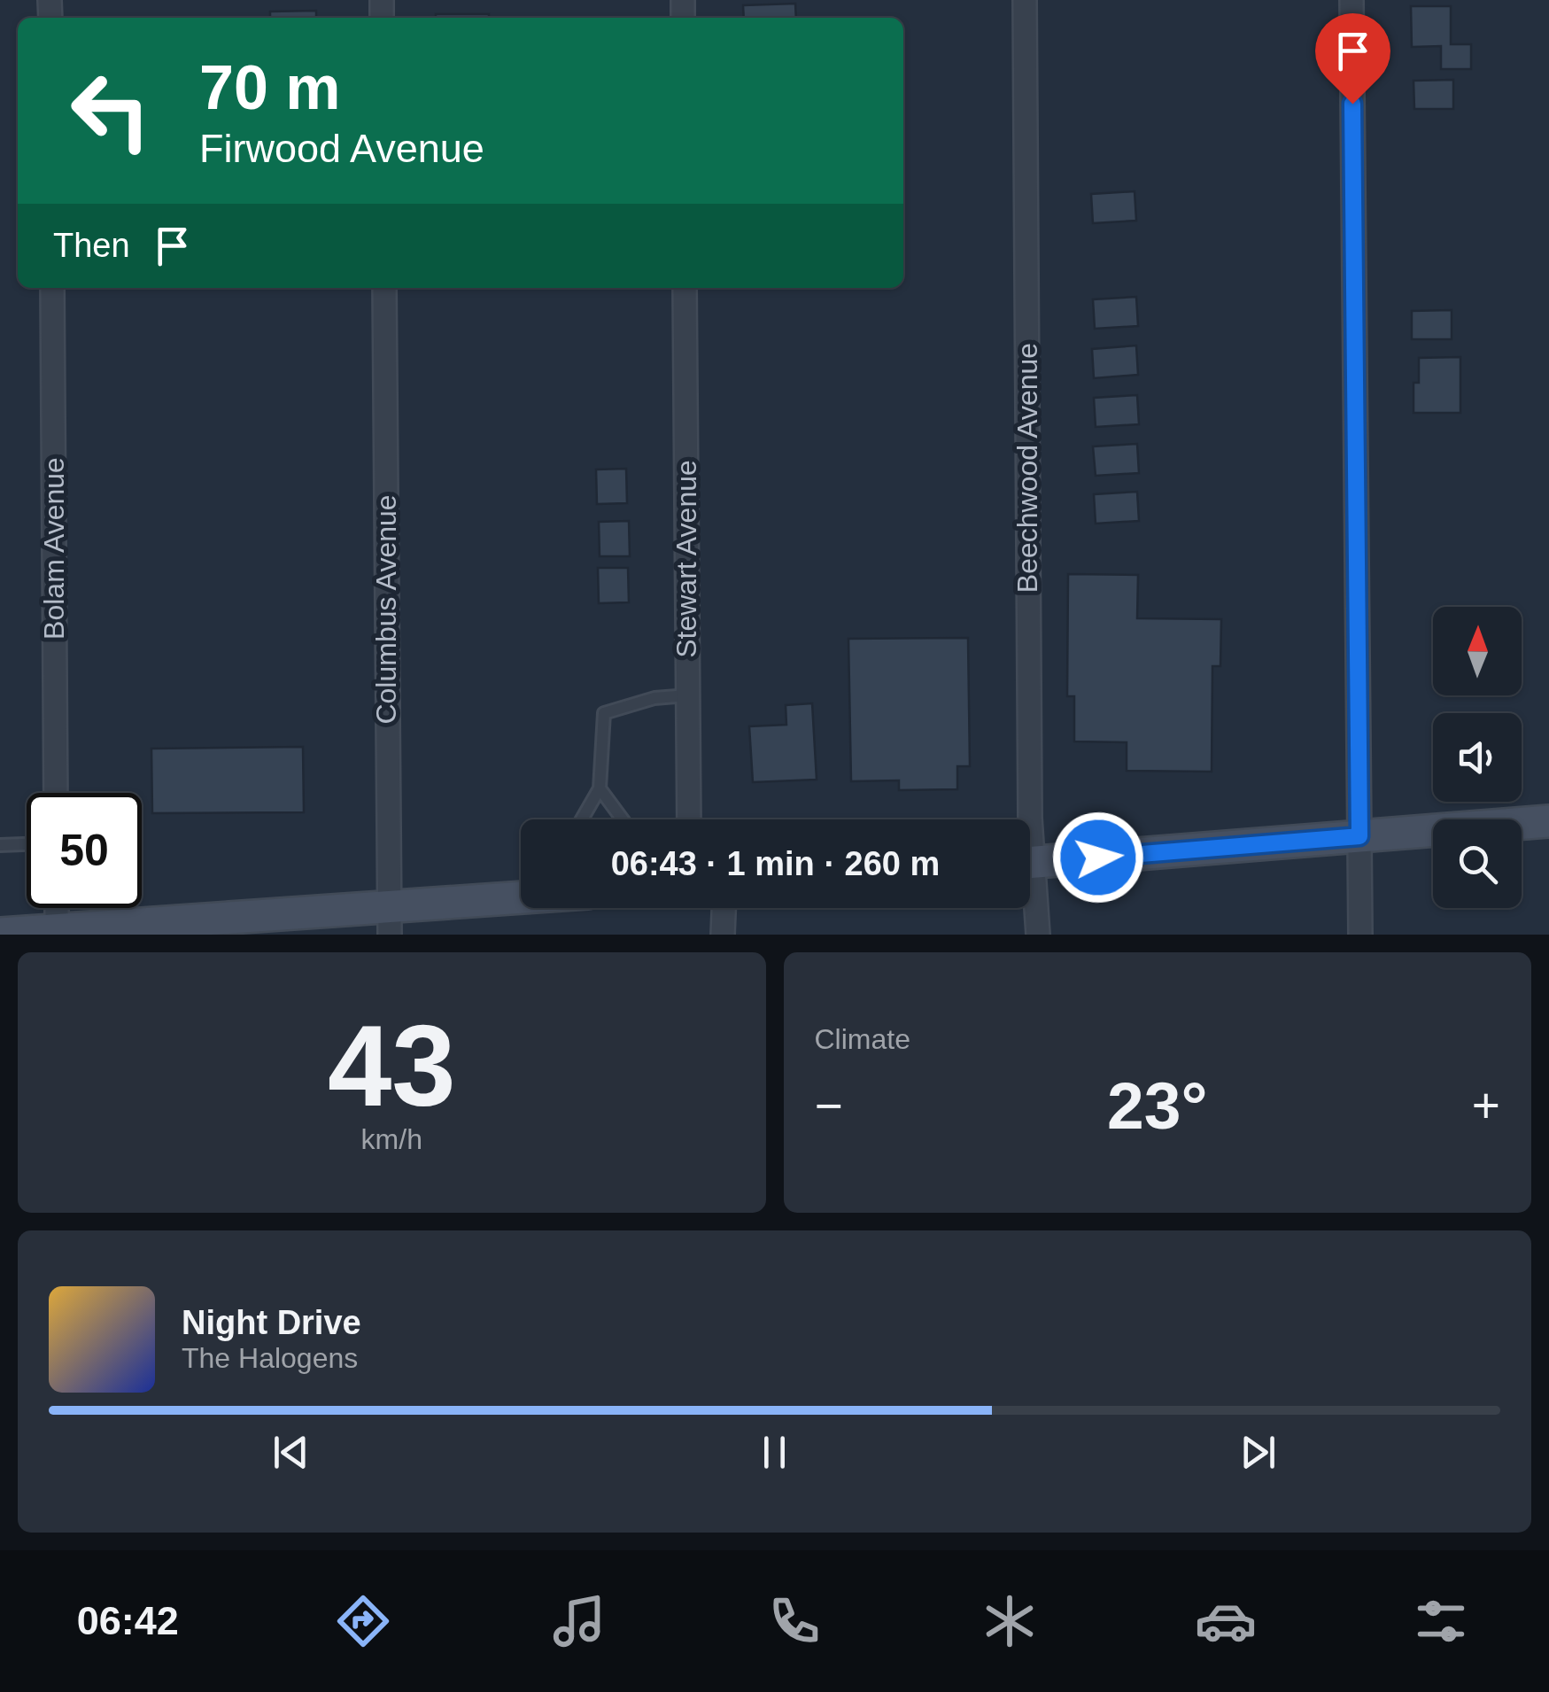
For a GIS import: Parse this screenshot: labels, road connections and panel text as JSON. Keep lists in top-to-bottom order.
{
  "streets": {
    "street": [
      "Beechwood Avenue",
      "Bolam Avenue",
      "Stewart Avenue",
      "Columbus Avenue"
    ]
  },
  "north": "top",
  "page": {
    "turn": ["70 m", "Firwood Avenue"],
    "then": "Then",
    "limit": "50",
    "trip": "06:43 · 1 min · 260 m",
    "tile": [
      ["43", "km/h"],
      "Climate"
    ],
    "heat": ["−", "23°", "+"],
    "song": ["Night Drive", "The Halogens"],
    "tabs": "06:42"
  }
}
